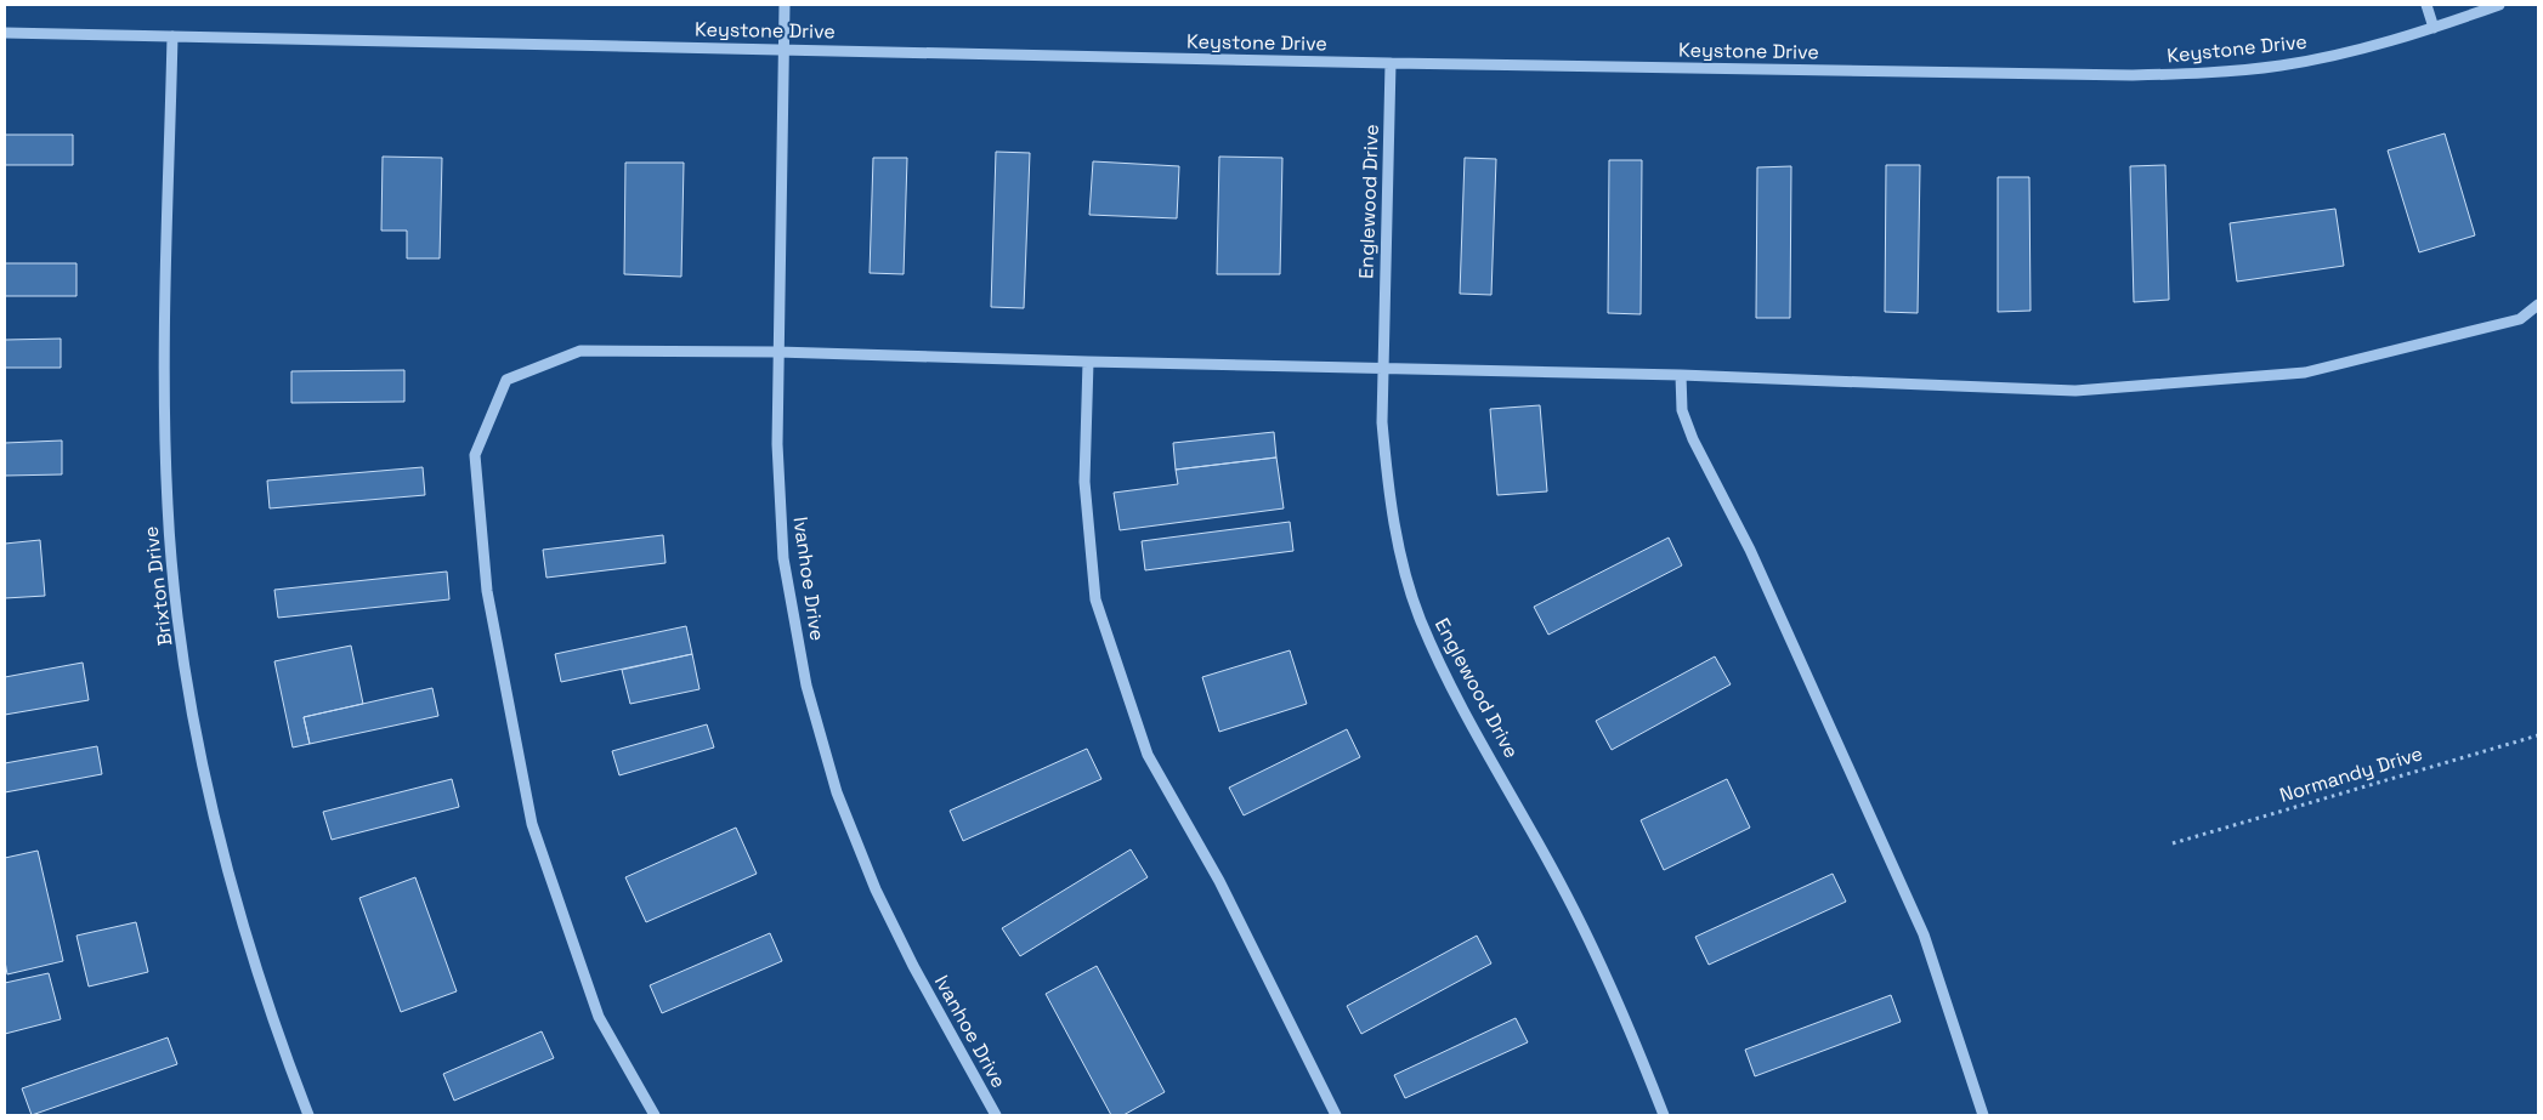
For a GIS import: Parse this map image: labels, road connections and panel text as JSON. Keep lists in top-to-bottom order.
{
  "streets": {
    "street": [
      "Keystone Drive",
      "Englewood Drive",
      "Ivanhoe Drive",
      "Brixton Drive"
    ],
    "path": ["Normandy Drive"]
  },
  "crossings": [
    ["Keystone Drive", "Englewood Drive"],
    ["Keystone Drive", "Ivanhoe Drive"],
    ["Keystone Drive", "Brixton Drive"]
  ]
}
